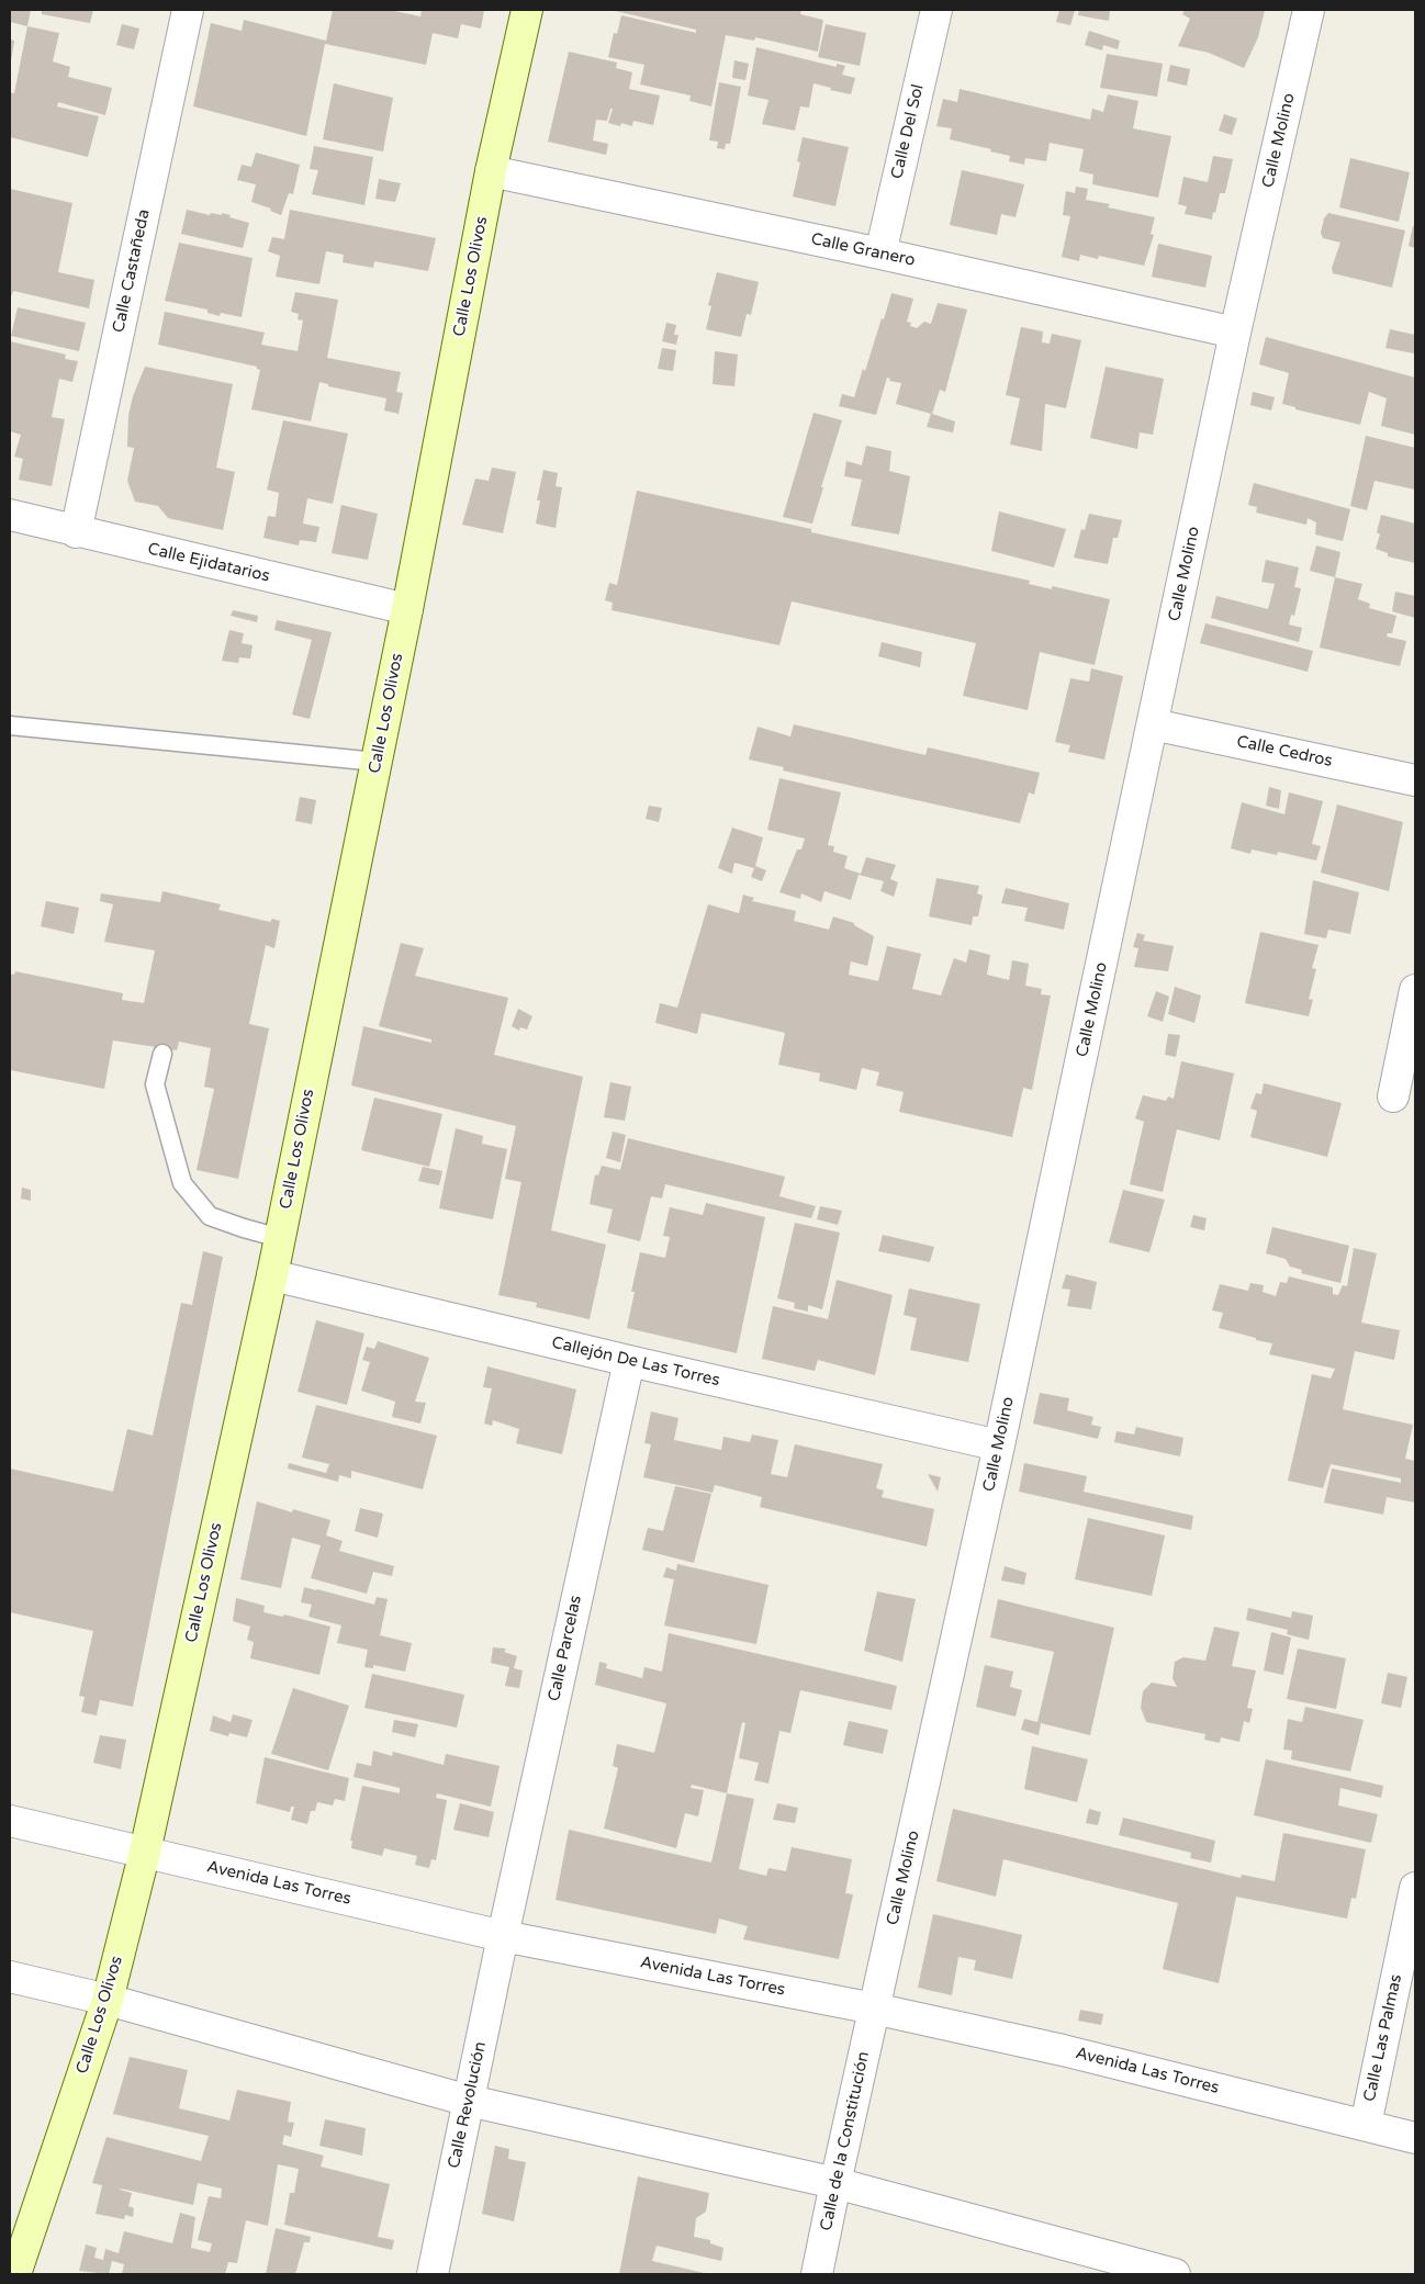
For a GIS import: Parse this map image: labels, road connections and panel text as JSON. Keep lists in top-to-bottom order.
{
  "streets": {
    "main road": ["Calle Los Olivos"],
    "street": [
      "Calle Del Sol",
      "Calle Molino",
      "Calle Granero",
      "Calle Castañeda",
      "Calle Ejidatarios",
      "Calle Cedros",
      "Callejón De Las Torres",
      "Calle Parcelas",
      "Avenida Las Torres",
      "Calle Las Palmas",
      "Calle Revolución",
      "Calle de la Constitución"
    ]
  },
  "crossings": [
    ["Calle Del Sol", "Calle Granero"],
    ["Calle Molino", "Calle Granero"],
    ["Calle Molino", "Calle Cedros"],
    ["Calle Molino", "Callejón De Las Torres"],
    ["Calle Molino", "Avenida Las Torres"],
    ["Calle Molino", "Calle de la Constitución"],
    ["Calle Granero", "Calle Los Olivos"],
    ["Calle Castañeda", "Calle Ejidatarios"],
    ["Calle Los Olivos", "Calle Ejidatarios"],
    ["Calle Los Olivos", "Callejón De Las Torres"],
    ["Calle Los Olivos", "Avenida Las Torres"],
    ["Callejón De Las Torres", "Calle Parcelas"],
    ["Calle Parcelas", "Avenida Las Torres"],
    ["Calle Parcelas", "Calle Revolución"],
    ["Avenida Las Torres", "Calle Las Palmas"],
    ["Avenida Las Torres", "Calle Revolución"],
    ["Avenida Las Torres", "Calle de la Constitución"]
  ]
}
